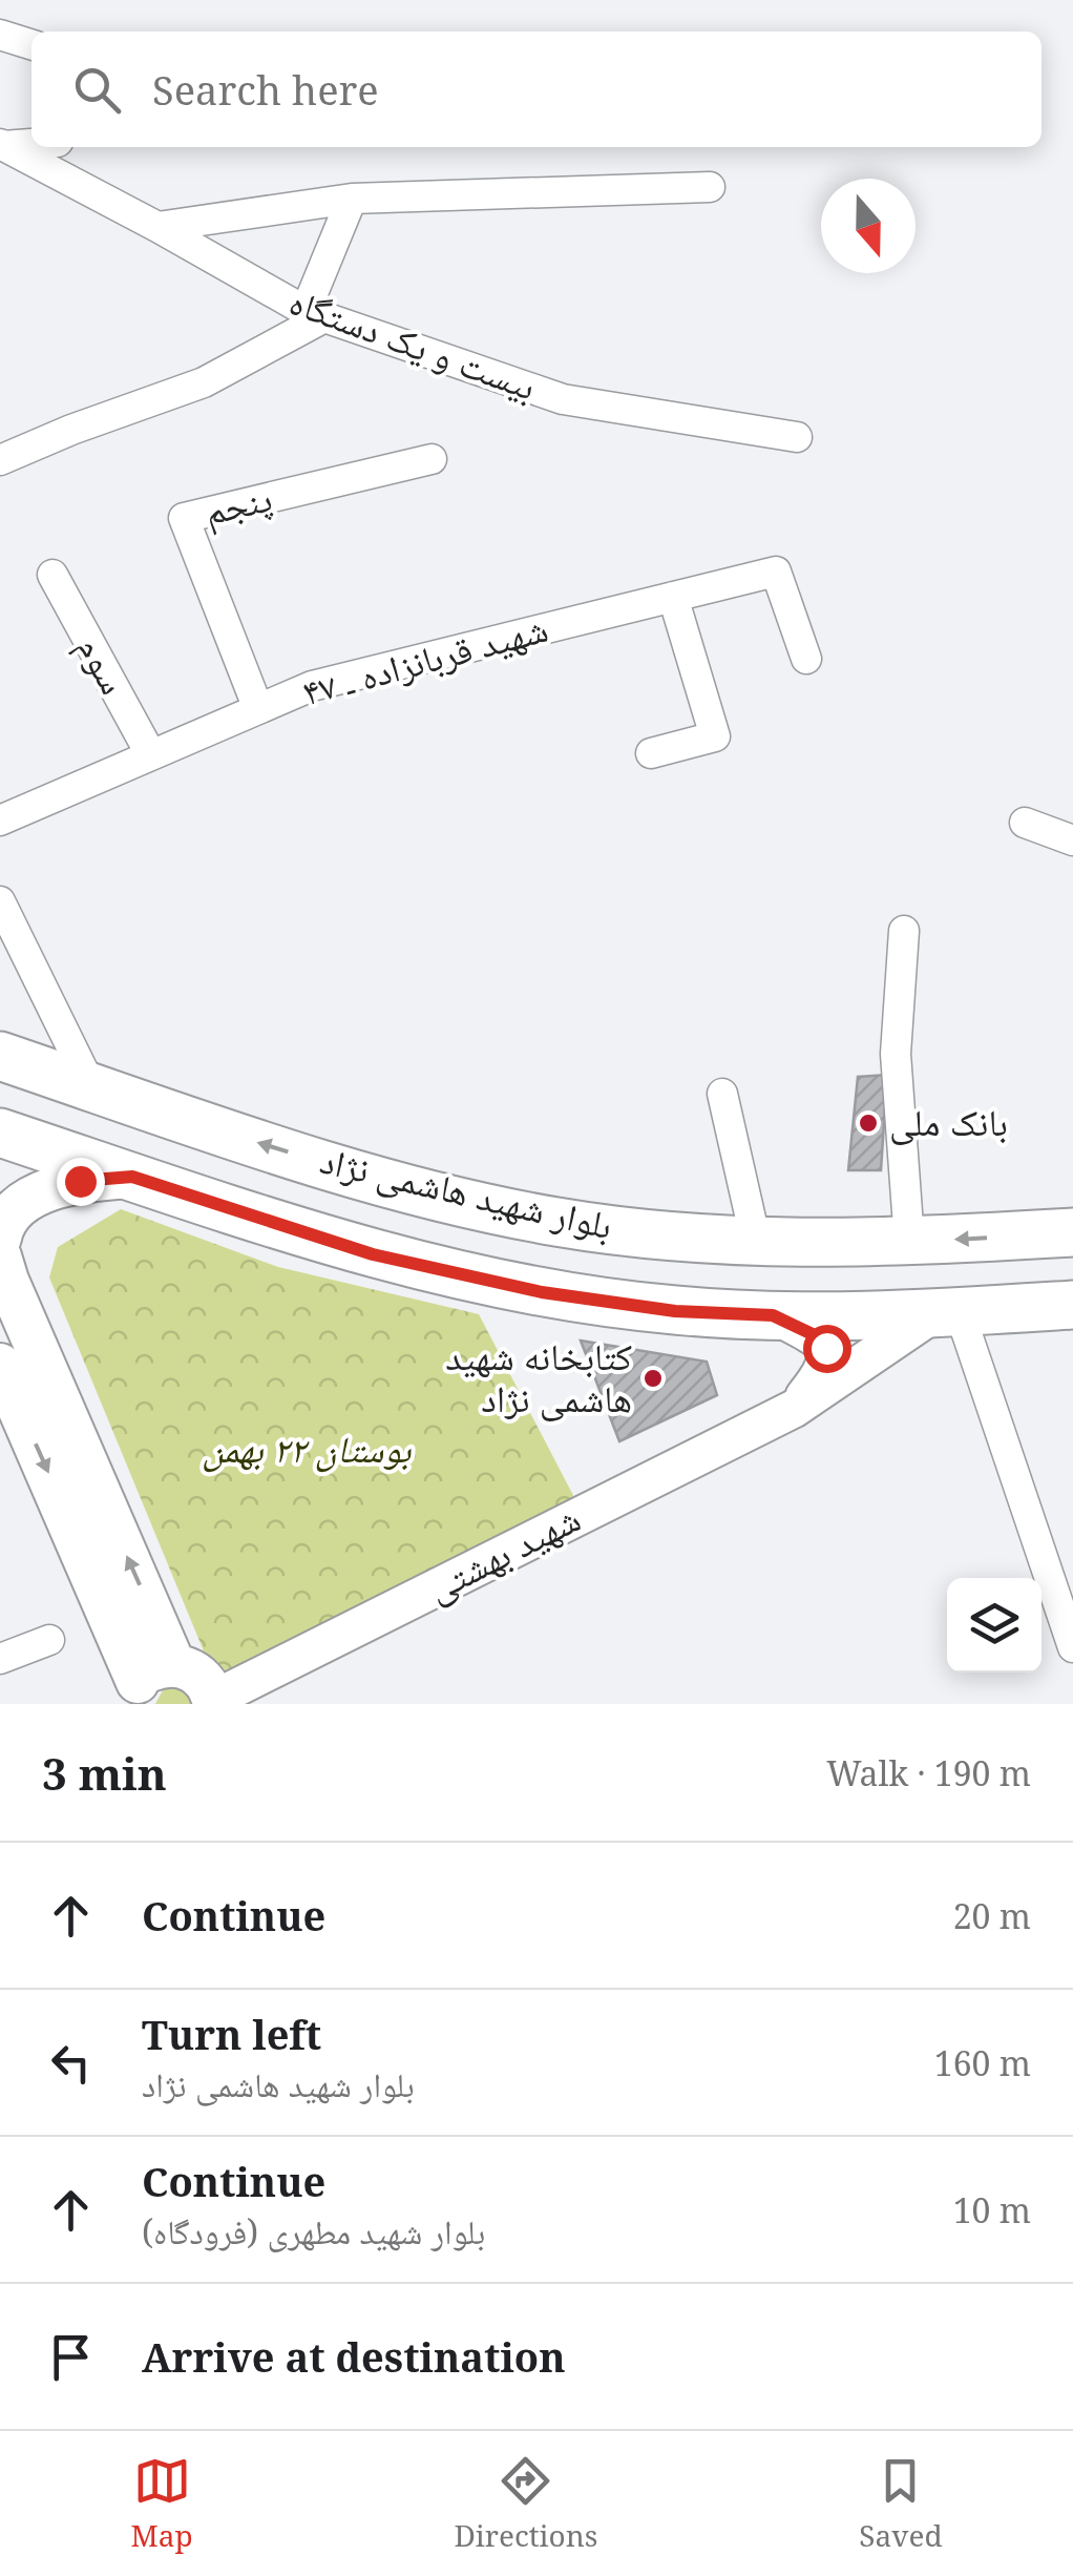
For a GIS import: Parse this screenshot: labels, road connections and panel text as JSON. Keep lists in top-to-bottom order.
{
  "streets": {
    "main road": ["بلوار شهید هاشمی نژاد"],
    "street": [
      "بیست و یک دستگاه",
      "پنجم",
      "شهید قربانزاده ـ ۴۷",
      "سوم",
      "شهید بهشتی"
    ]
  },
  "crossings": [
    ["پنجم", "شهید قربانزاده ـ ۴۷"],
    ["شهید قربانزاده ـ ۴۷", "سوم"],
    ["بلوار شهید هاشمی نژاد", "شهید بهشتی"]
  ],
  "parks": ["بوستان ۲۲ بهمن"],
  "places": ["بانک ملی", "کتابخانه شهید هاشمی نژاد"],
  "north": "bottom",
  "page": {
    "search": "Search here",
    "heading": ["3 min", "Walk · 190 m"],
    "list": [
      ["Continue", "20 m"],
      ["Turn left", "بلوار شهید هاشمی نژاد", "160 m"],
      ["Continue", "بلوار شهید مطهری (فرودگاه)", "10 m"],
      "Arrive at destination"
    ],
    "nav": ["Map", "Directions", "Saved"]
  }
}
